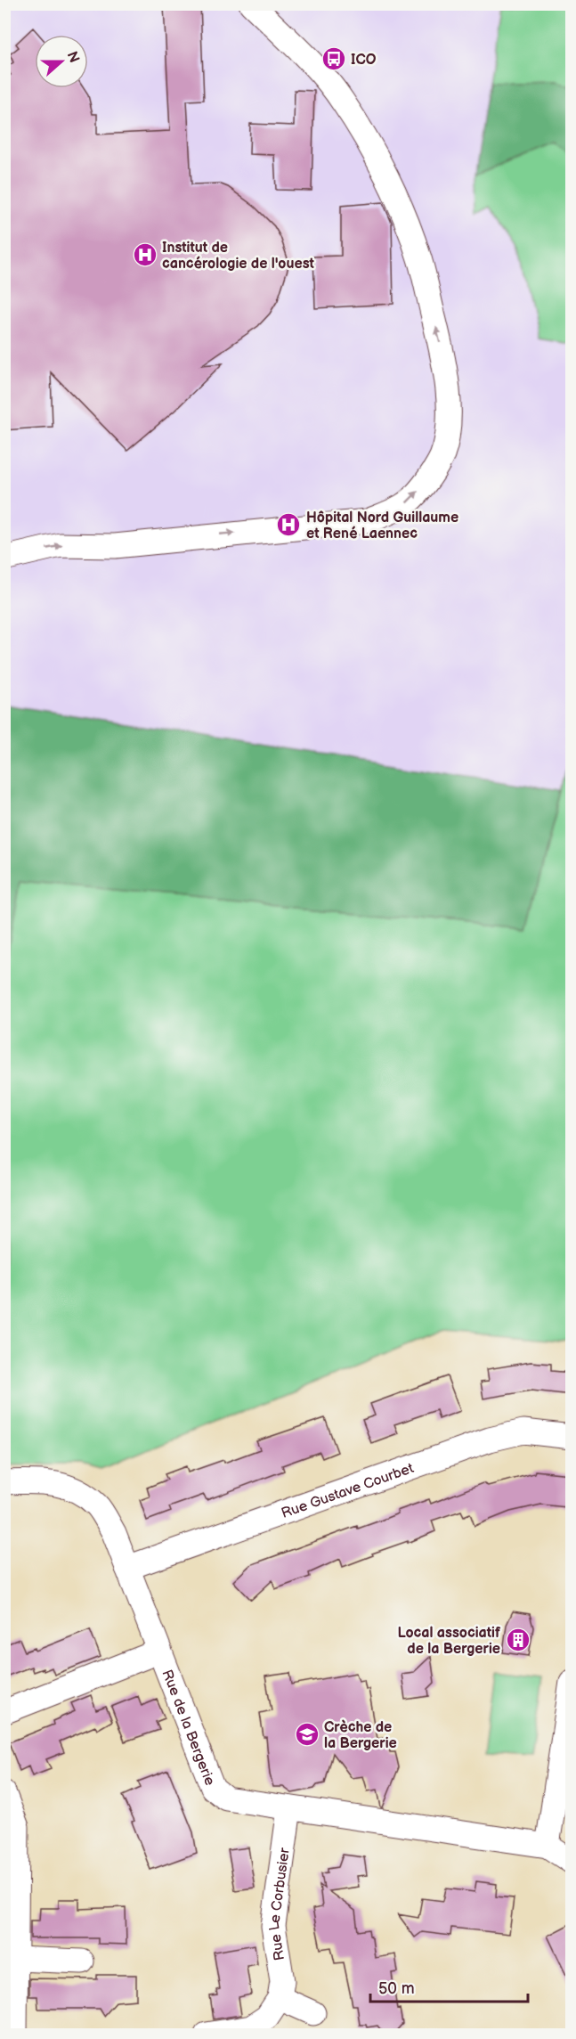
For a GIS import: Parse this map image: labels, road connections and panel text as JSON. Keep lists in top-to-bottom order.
{
  "streets": {
    "street": ["Rue Gustave Courbet", "Rue de la Bergerie", "Rue Le Corbusier"]
  },
  "crossings": [
    ["Rue Gustave Courbet", "Rue de la Bergerie"],
    ["Rue de la Bergerie", "Rue Le Corbusier"]
  ],
  "places": {
    "bus stop": ["ICO"],
    "hospital": ["Institut de cancérologie de l'ouest", "Hôpital Nord Guillaume et René Laennec"],
    "building": ["Local associatif de la Bergerie"],
    "school or university": ["Crèche de la Bergerie"]
  },
  "scale_bar": "50 m",
  "north": "right"
}
